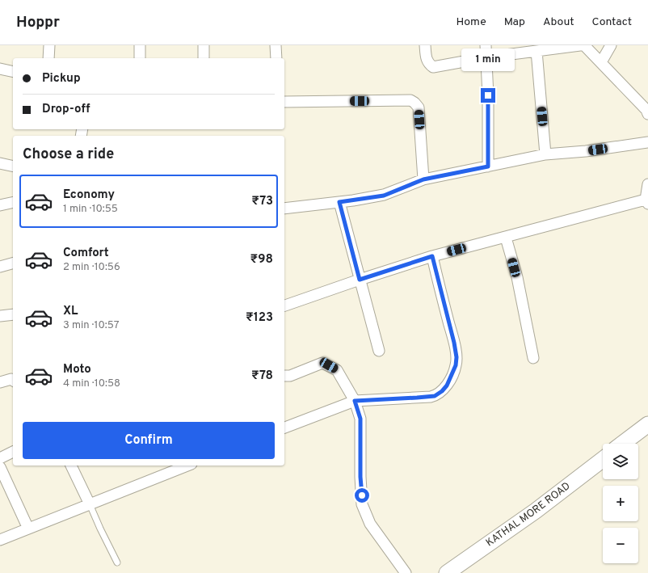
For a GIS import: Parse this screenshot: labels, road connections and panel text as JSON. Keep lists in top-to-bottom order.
{
  "streets": {
    "main road": ["KATHAL MORE ROAD"]
  },
  "page": {
    "header": "Hoppr",
    "nav": [
      "Home",
      "Map",
      "About",
      "Contact"
    ],
    "bubble": "1 min",
    "banner": ["Pickup", "Drop-off"],
    "heading": "Choose a ride",
    "list": [
      {
        "name": "Economy",
        "note": "1 min · 10:55",
        "value": "₹73"
      },
      {
        "name": "Comfort",
        "note": "2 min · 10:56",
        "value": "₹98"
      },
      {
        "name": "XL",
        "note": "3 min · 10:57",
        "value": "₹123"
      },
      {
        "name": "Moto",
        "note": "4 min · 10:58",
        "value": "₹78"
      }
    ],
    "buttons": "Confirm",
    "map_buttons": ["+", "−"]
  }
}
